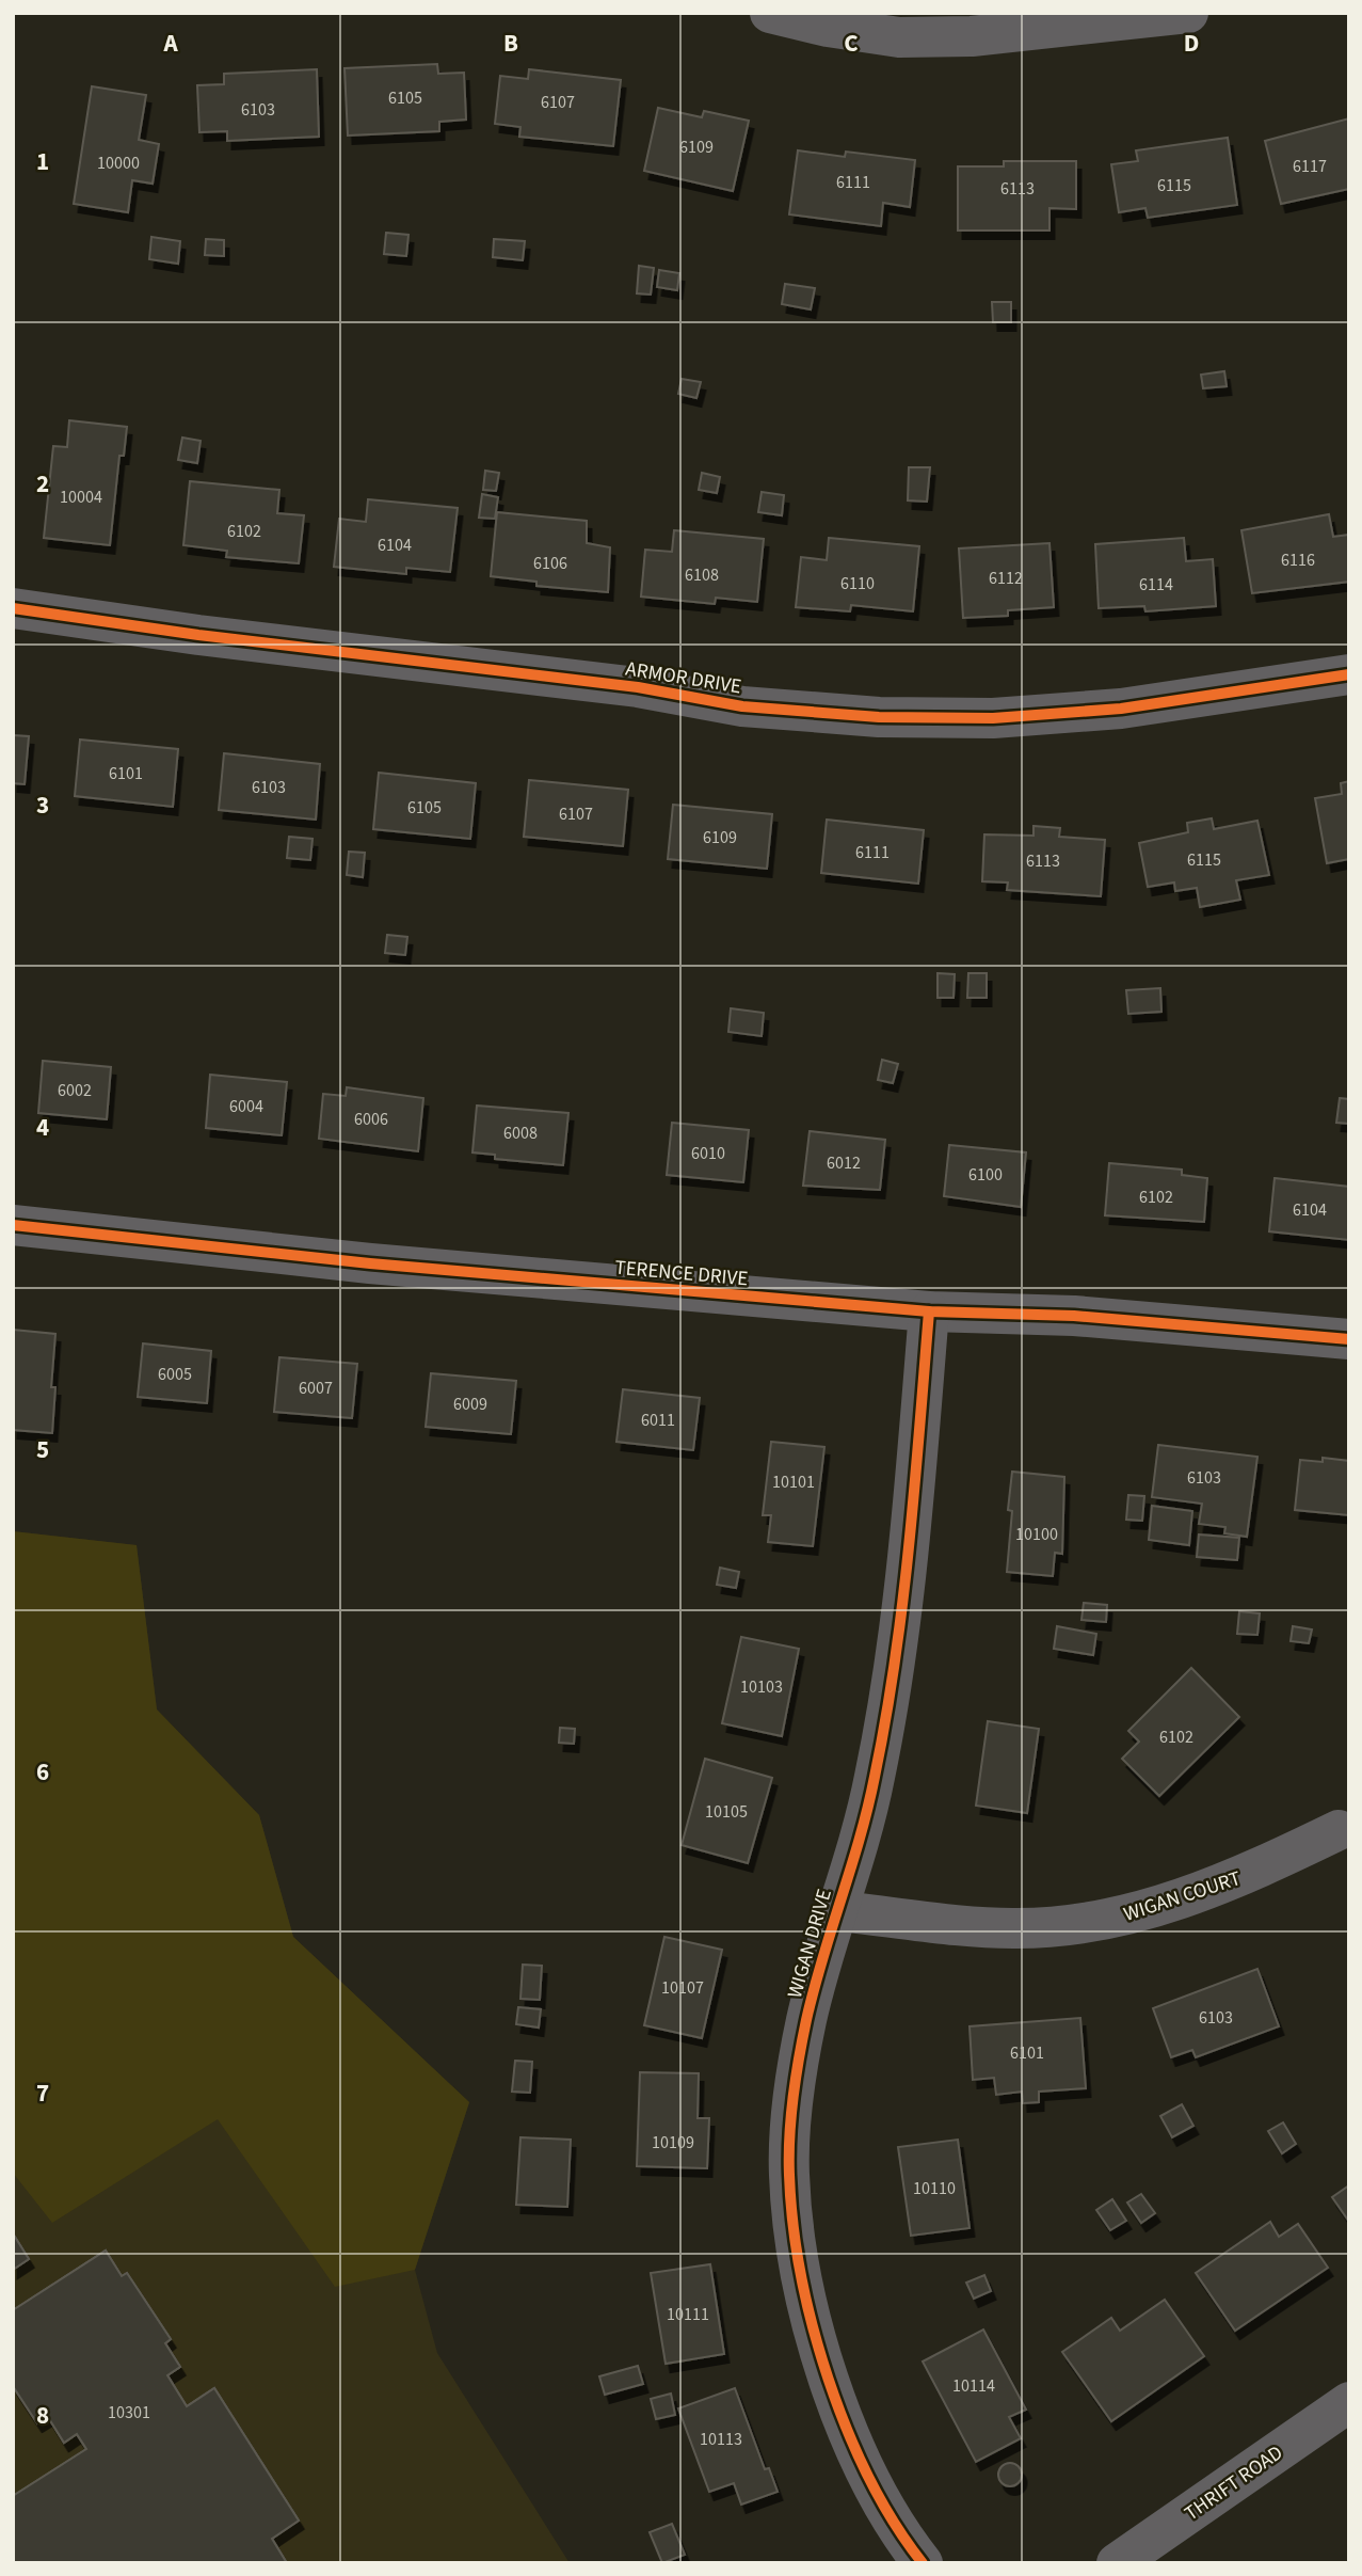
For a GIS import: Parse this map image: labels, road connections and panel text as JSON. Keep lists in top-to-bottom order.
{
  "streets": {
    "street": [
      "ARMOR DRIVE",
      "TERENCE DRIVE",
      "WIGAN COURT",
      "WIGAN DRIVE",
      "THRIFT ROAD"
    ]
  },
  "crossings": [
    ["TERENCE DRIVE", "WIGAN DRIVE"],
    ["WIGAN COURT", "WIGAN DRIVE"]
  ],
  "house_numbers": [
    "6105",
    "6107",
    "6103",
    "6109",
    "10000",
    "6117",
    "6111",
    "6115",
    "6113",
    "10004",
    "6102",
    "6104",
    "6116",
    "6106",
    "6108",
    "6112",
    "6110",
    "6114",
    "6101",
    "6103",
    "6105",
    "6107",
    "6109",
    "6111",
    "6115",
    "6113",
    "6002",
    "6004",
    "6006",
    "6008",
    "6010",
    "6012",
    "6100",
    "6102",
    "6104",
    "6005",
    "6007",
    "6009",
    "6011",
    "6103",
    "10101",
    "10100",
    "10103",
    "6102",
    "10105",
    "10107",
    "6103",
    "6101",
    "10109",
    "10110",
    "10111",
    "10114",
    "10301",
    "10113"
  ],
  "grid": {
    "columns": [
      "A",
      "B",
      "C",
      "D"
    ],
    "rows": [
      "1",
      "2",
      "3",
      "4",
      "5",
      "6",
      "7",
      "8"
    ]
  }
}
